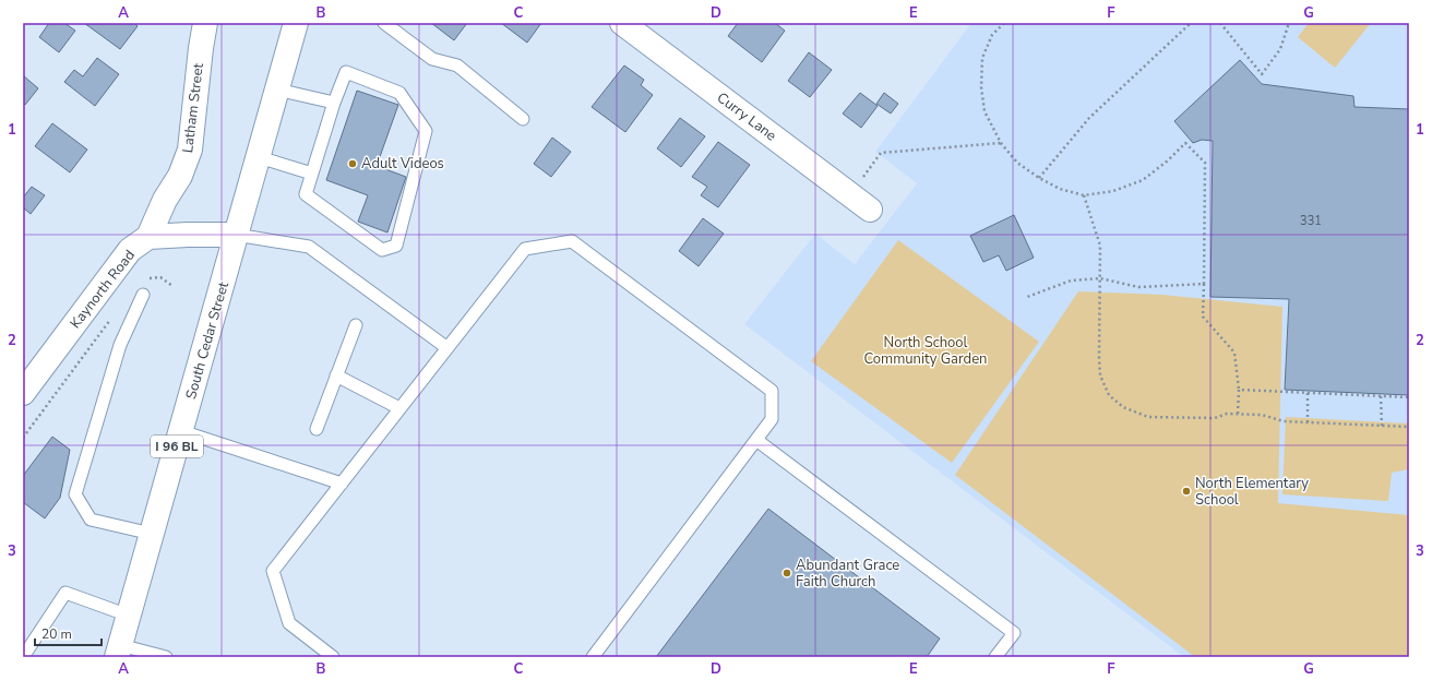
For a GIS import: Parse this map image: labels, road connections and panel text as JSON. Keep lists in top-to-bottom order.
{
  "streets": {
    "street": [
      "Latham Street",
      "Curry Lane",
      "Kaynorth Road",
      "South Cedar Street",
      "I 96 BL"
    ]
  },
  "crossings": [
    ["Latham Street", "Kaynorth Road"]
  ],
  "parks": ["North School Community Garden"],
  "places": ["Adult Videos", "North Elementary School", "Abundant Grace Faith Church"],
  "house_numbers": ["331"],
  "scale_bar": "20 m",
  "grid": {
    "columns": [
      "A",
      "B",
      "C",
      "D",
      "E",
      "F",
      "G"
    ],
    "rows": ["1", "2", "3"]
  }
}
